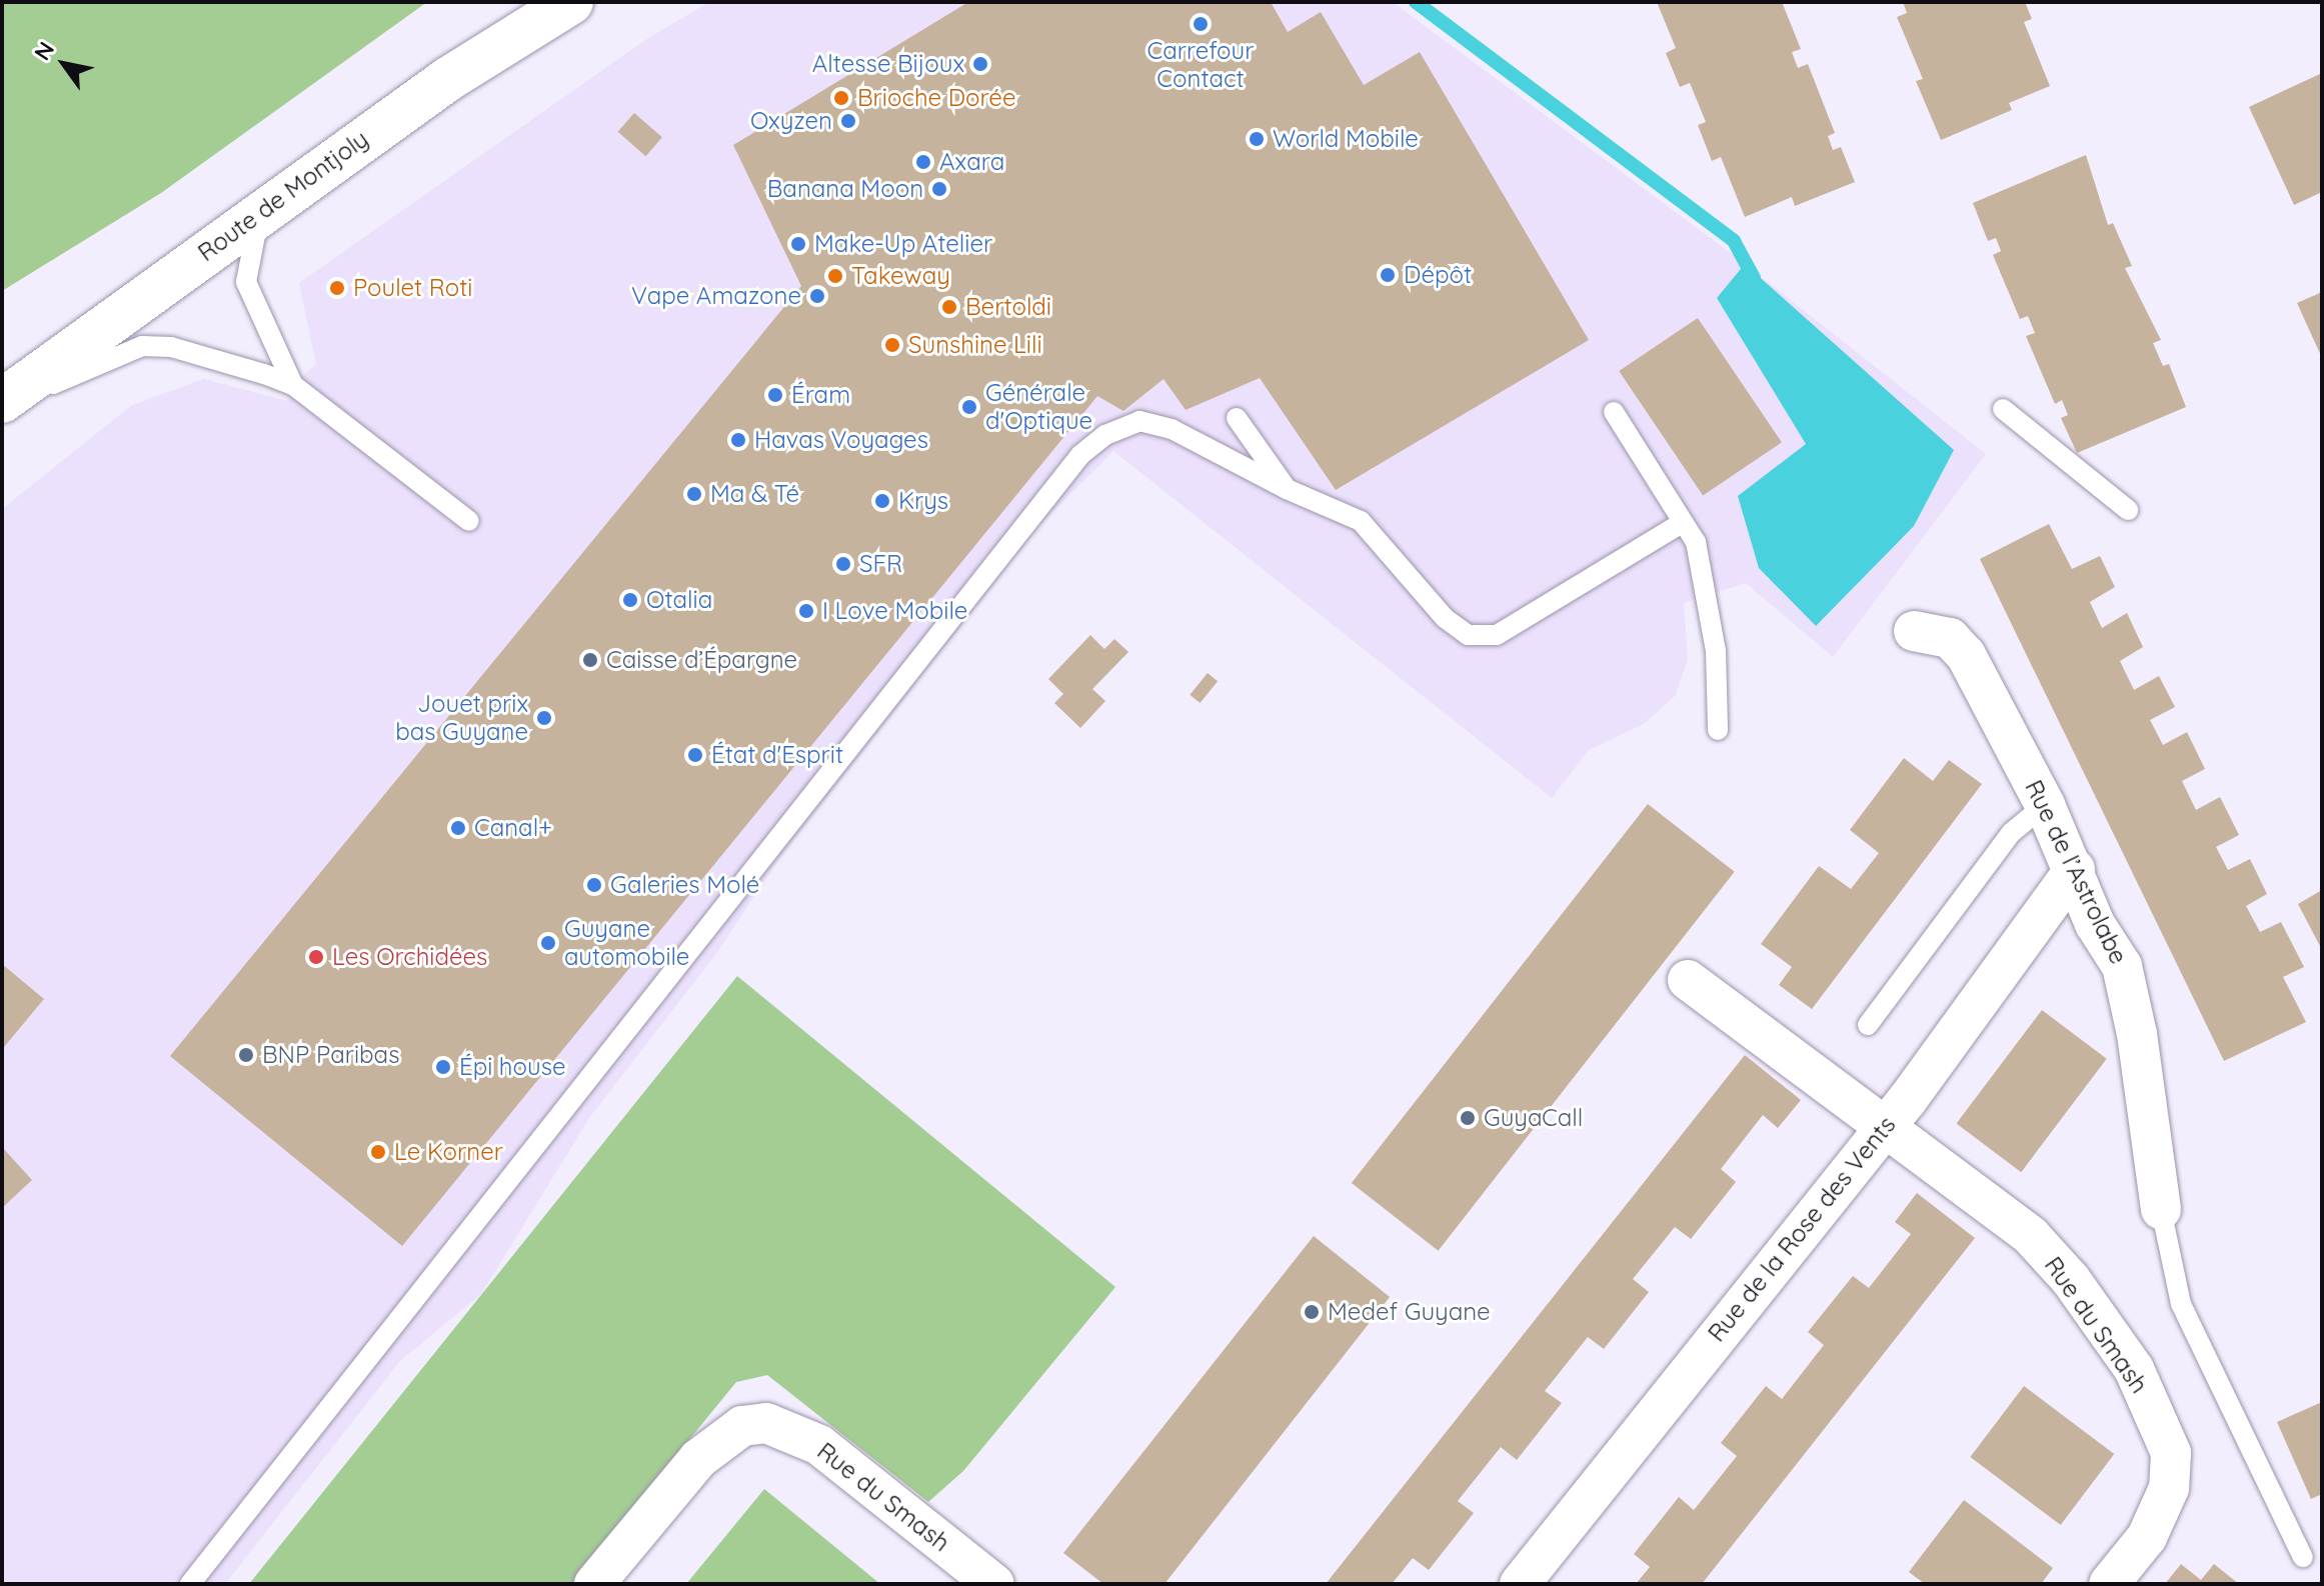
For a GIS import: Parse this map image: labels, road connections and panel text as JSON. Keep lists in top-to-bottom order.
{
  "streets": {
    "main road": ["Route de Montjoly"],
    "street": ["Rue de l’Astrolabe", "Rue de la Rose des Vents", "Rue du Smash"]
  },
  "crossings": [
    ["Rue de l’Astrolabe", "Rue de la Rose des Vents"],
    ["Rue de la Rose des Vents", "Rue du Smash"]
  ],
  "places": [
    "Carrefour Contact",
    "Altesse Bijoux",
    "Brioche Dorée",
    "Oxyzen",
    "World Mobile",
    "Axara",
    "Banana Moon",
    "Make-Up Atelier",
    "Dépôt",
    "Takeway",
    "Poulet Roti",
    "Vape Amazone",
    "Bertoldi",
    "Sunshine Lili",
    "Éram",
    "Générale d'Optique",
    "Havas Voyages",
    "Ma & Té",
    "Krys",
    "SFR",
    "Otalia",
    "I Love Mobile",
    "Caisse d’Épargne",
    "Jouet prix bas Guyane",
    "État d'Esprit",
    "Canal+",
    "Galeries Molé",
    "Guyane automobile",
    "Les Orchidées",
    "BNP Paribas",
    "Épi house",
    "GuyaCall",
    "Le Korner",
    "Medef Guyane"
  ],
  "north": "top left"
}
